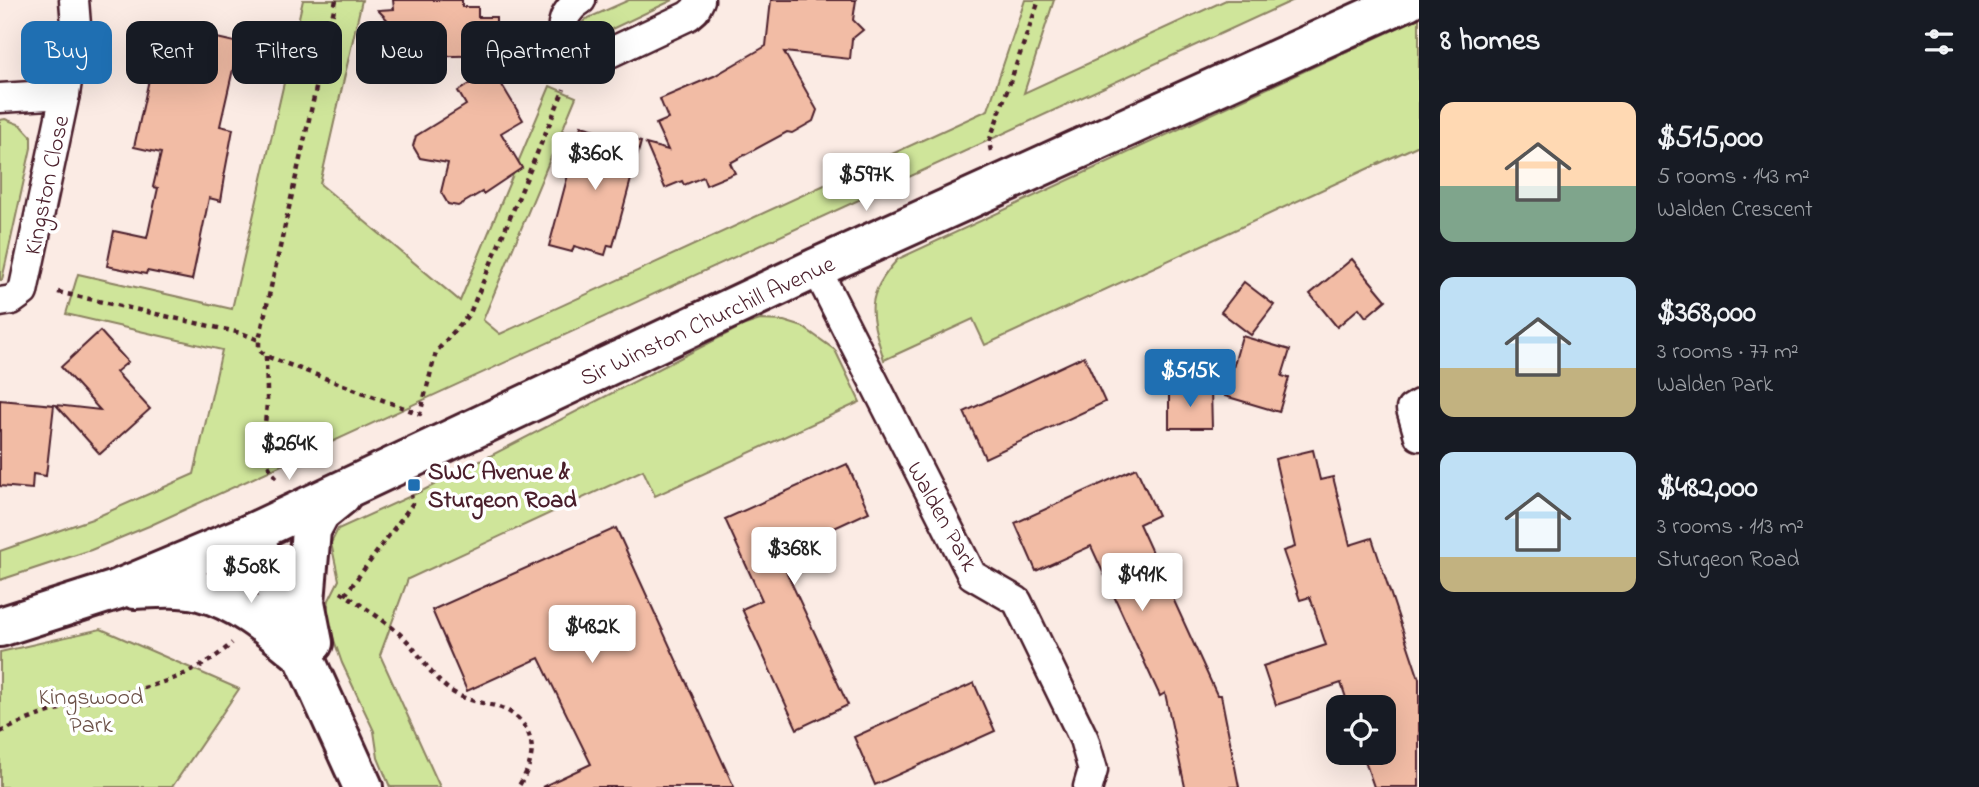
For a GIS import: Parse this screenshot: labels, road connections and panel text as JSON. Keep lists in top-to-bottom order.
{
  "streets": {
    "main road": ["Sir Winston Churchill Avenue"],
    "street": ["Kingston Close", "Walden Park"]
  },
  "crossings": [
    ["Sir Winston Churchill Avenue", "Walden Park"]
  ],
  "parks": ["Kingswood Park"],
  "places": {
    "transit": ["SWC Avenue & Sturgeon Road"]
  },
  "page": {
    "heading": "8 homes",
    "chip": [
      "Buy",
      "Rent",
      "Filters",
      "New",
      "Apartment"
    ],
    "list": [
      {
        "name": "$515,000",
        "note": "5 rooms · 143 m² · Walden Crescent"
      },
      {
        "name": "$368,000",
        "note": "3 rooms · 77 m² · Walden Park"
      },
      {
        "name": "$482,000",
        "note": "3 rooms · 113 m² · Sturgeon Road"
      }
    ],
    "price": [
      "$360K",
      "$597K",
      "$515K",
      "$264K",
      "$368K",
      "$508K",
      "$491K",
      "$482K"
    ]
  }
}
